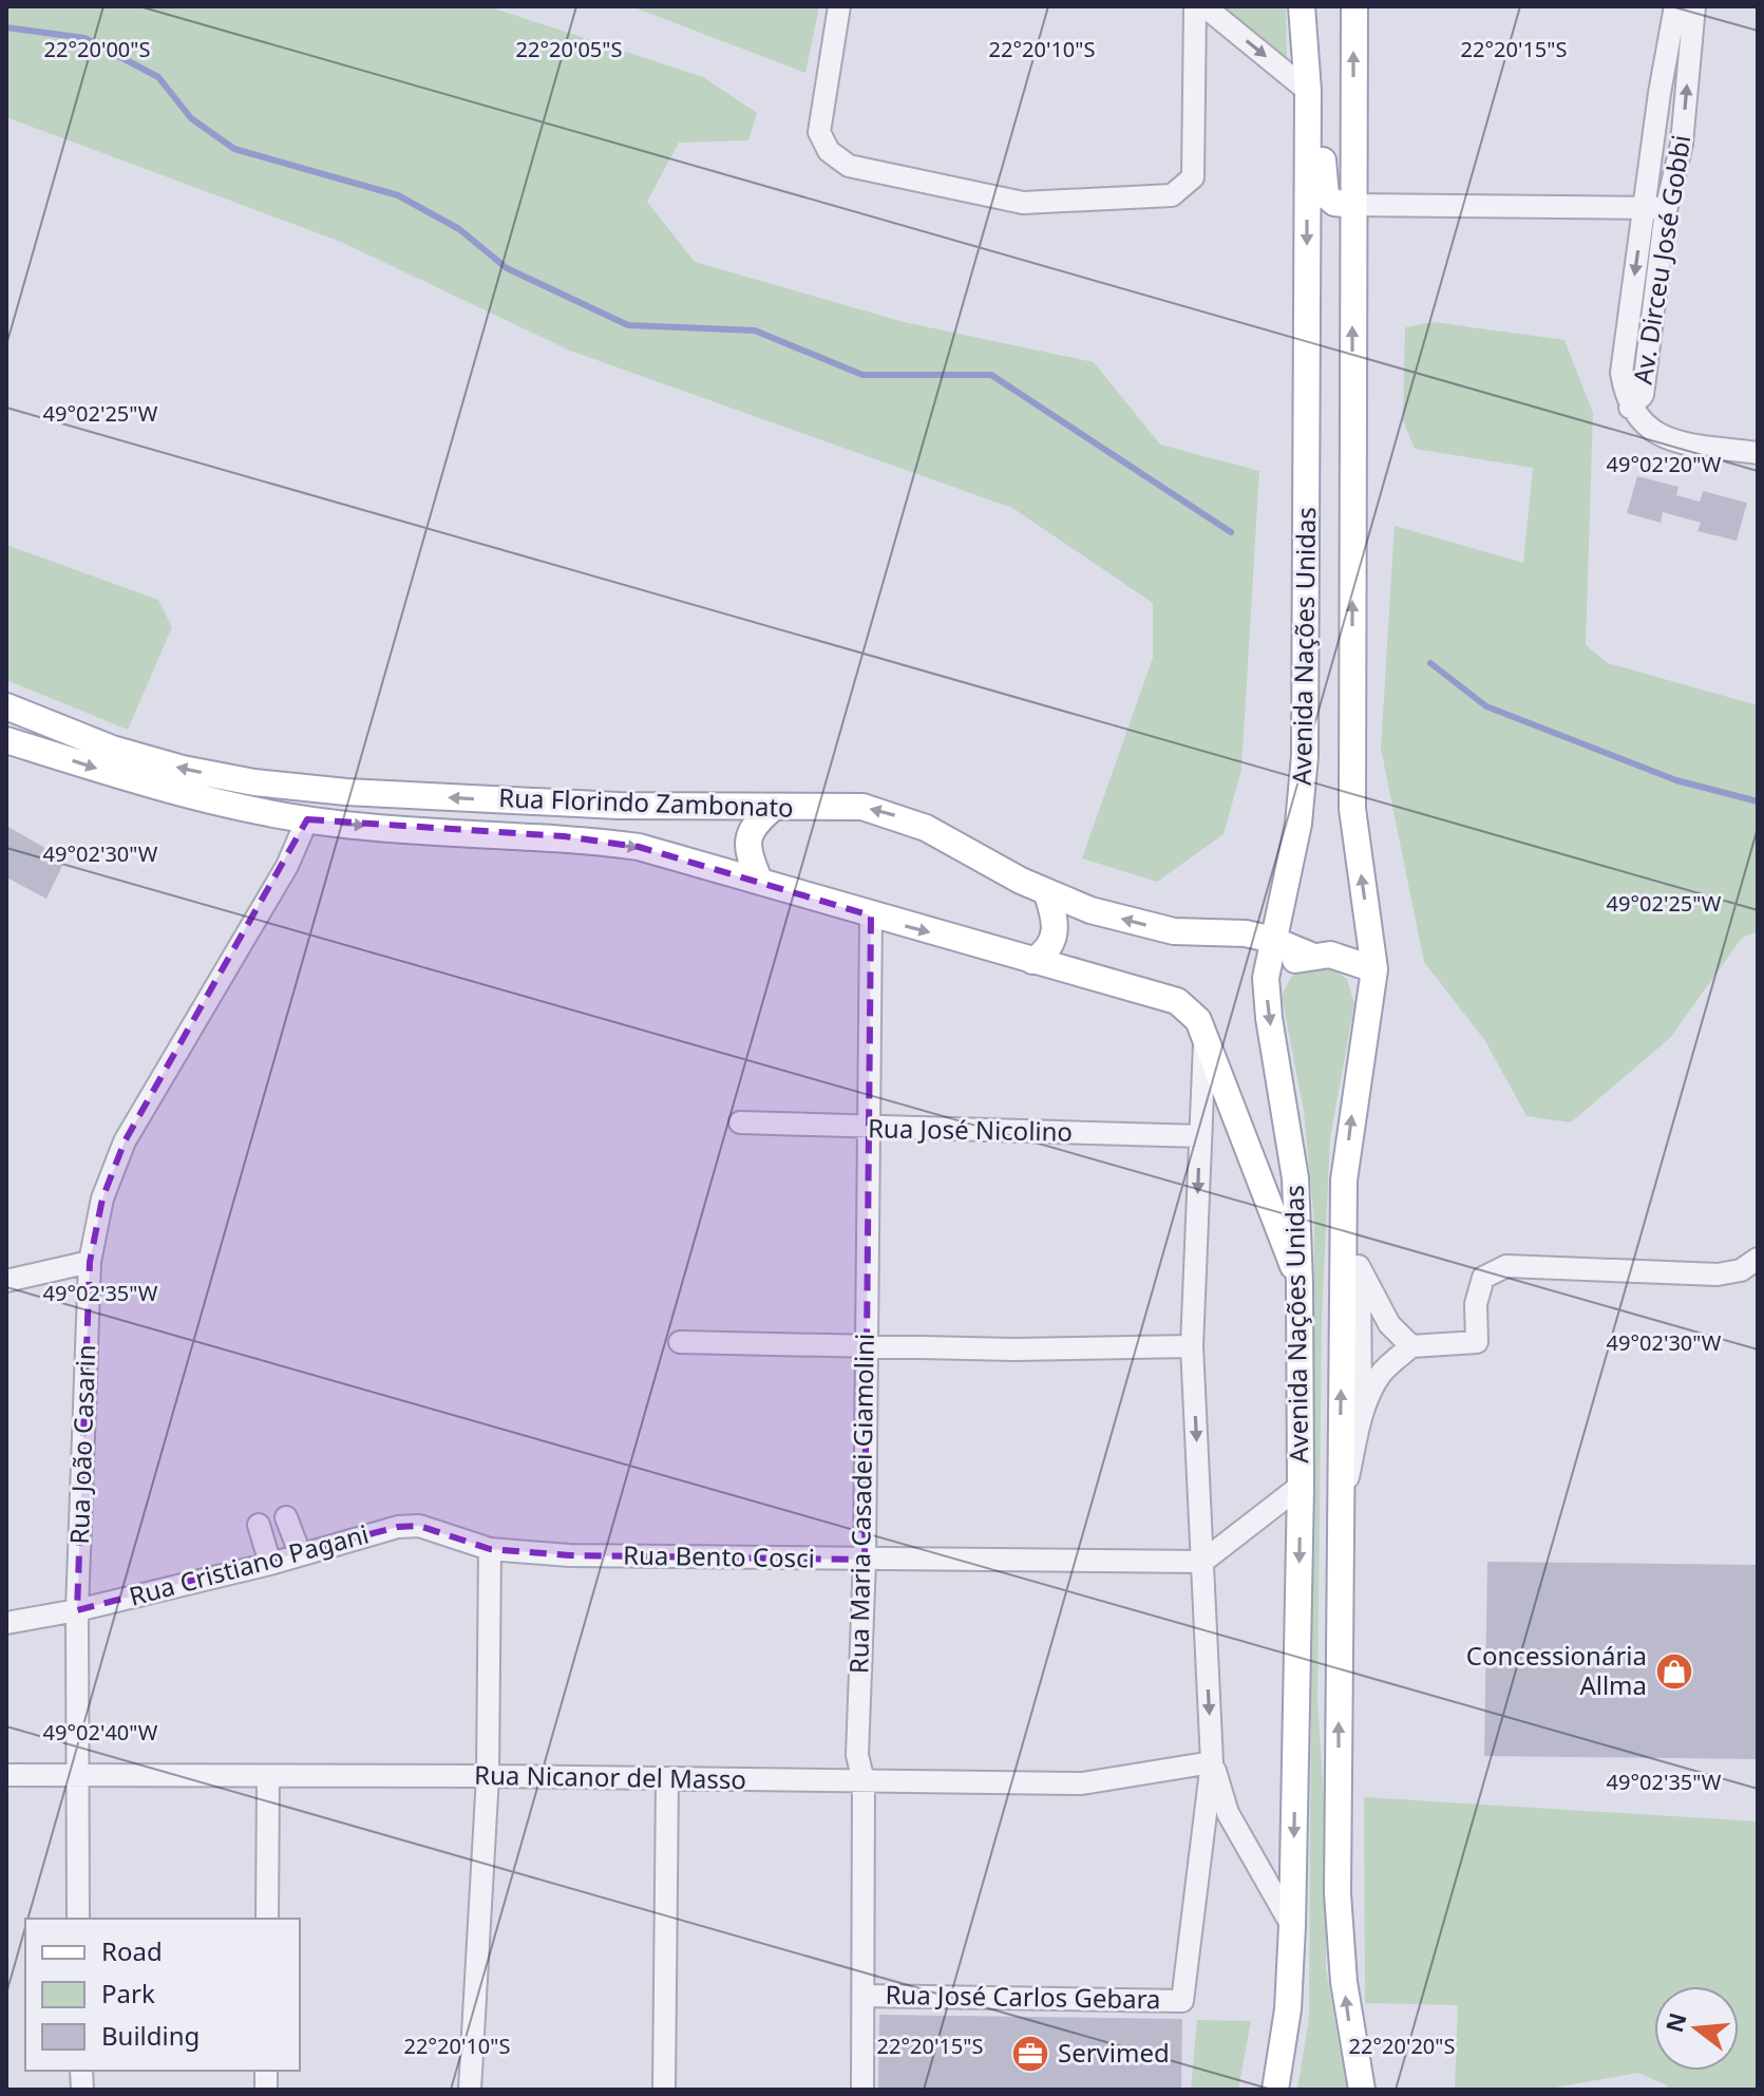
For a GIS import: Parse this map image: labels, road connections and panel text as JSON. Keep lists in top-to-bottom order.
{
  "streets": {
    "main road": ["Avenida Nações Unidas", "Rua Florindo Zambonato"],
    "street": [
      "Av. Dirceu José Gobbi",
      "Rua José Nicolino",
      "Rua João Casarin",
      "Rua Maria Casadei Giamolini",
      "Rua Bento Cosci",
      "Rua Cristiano Pagani",
      "Rua Nicanor del Masso",
      "Rua José Carlos Gebara"
    ]
  },
  "crossings": [
    ["Avenida Nações Unidas", "Rua Florindo Zambonato"],
    ["Rua Florindo Zambonato", "Rua João Casarin"],
    ["Rua Florindo Zambonato", "Rua Maria Casadei Giamolini"],
    ["Rua José Nicolino", "Rua Maria Casadei Giamolini"],
    ["Rua João Casarin", "Rua Cristiano Pagani"],
    ["Rua João Casarin", "Rua Nicanor del Masso"],
    ["Rua Maria Casadei Giamolini", "Rua Bento Cosci"],
    ["Rua Maria Casadei Giamolini", "Rua Nicanor del Masso"],
    ["Rua Maria Casadei Giamolini", "Rua José Carlos Gebara"],
    ["Rua Bento Cosci", "Rua Cristiano Pagani"],
    ["Rua Nicanor del Masso", "Rua José Carlos Gebara"]
  ],
  "places": {
    "shop": ["Concessionária Allma"],
    "office": ["Servimed"]
  },
  "legend": ["Road", "Park", "Building"],
  "north": "left",
  "coordinates": [
    "22°20'00\"S",
    "22°20'05\"S",
    "22°20'10\"S",
    "22°20'15\"S",
    "49°02'25\"W",
    "49°02'20\"W",
    "49°02'30\"W",
    "49°02'35\"W",
    "49°02'40\"W",
    "22°20'20\"S"
  ]
}
